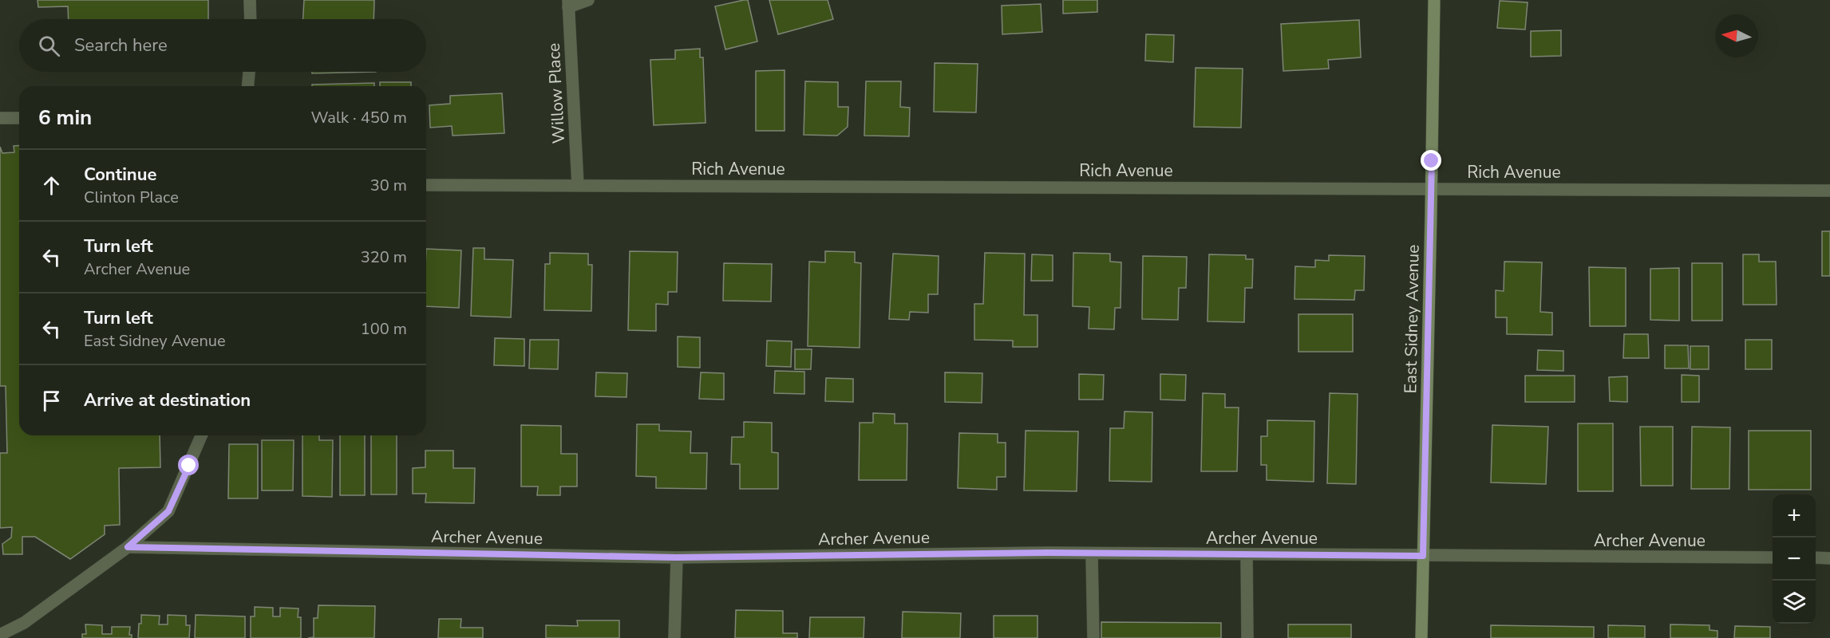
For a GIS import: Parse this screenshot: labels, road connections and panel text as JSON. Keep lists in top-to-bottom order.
{
  "streets": {
    "street": [
      "Willow Place",
      "Rich Avenue",
      "East Sidney Avenue",
      "Archer Avenue"
    ]
  },
  "crossings": [
    ["Willow Place", "Rich Avenue"],
    ["Rich Avenue", "East Sidney Avenue"],
    ["East Sidney Avenue", "Archer Avenue"]
  ],
  "north": "left",
  "page": {
    "search": "Search here",
    "heading": ["6 min", "Walk · 450 m"],
    "list": [
      ["Continue", "Clinton Place", "30 m"],
      ["Turn left", "Archer Avenue", "320 m"],
      ["Turn left", "East Sidney Avenue", "100 m"],
      "Arrive at destination"
    ],
    "map_buttons": ["+", "−"]
  }
}
